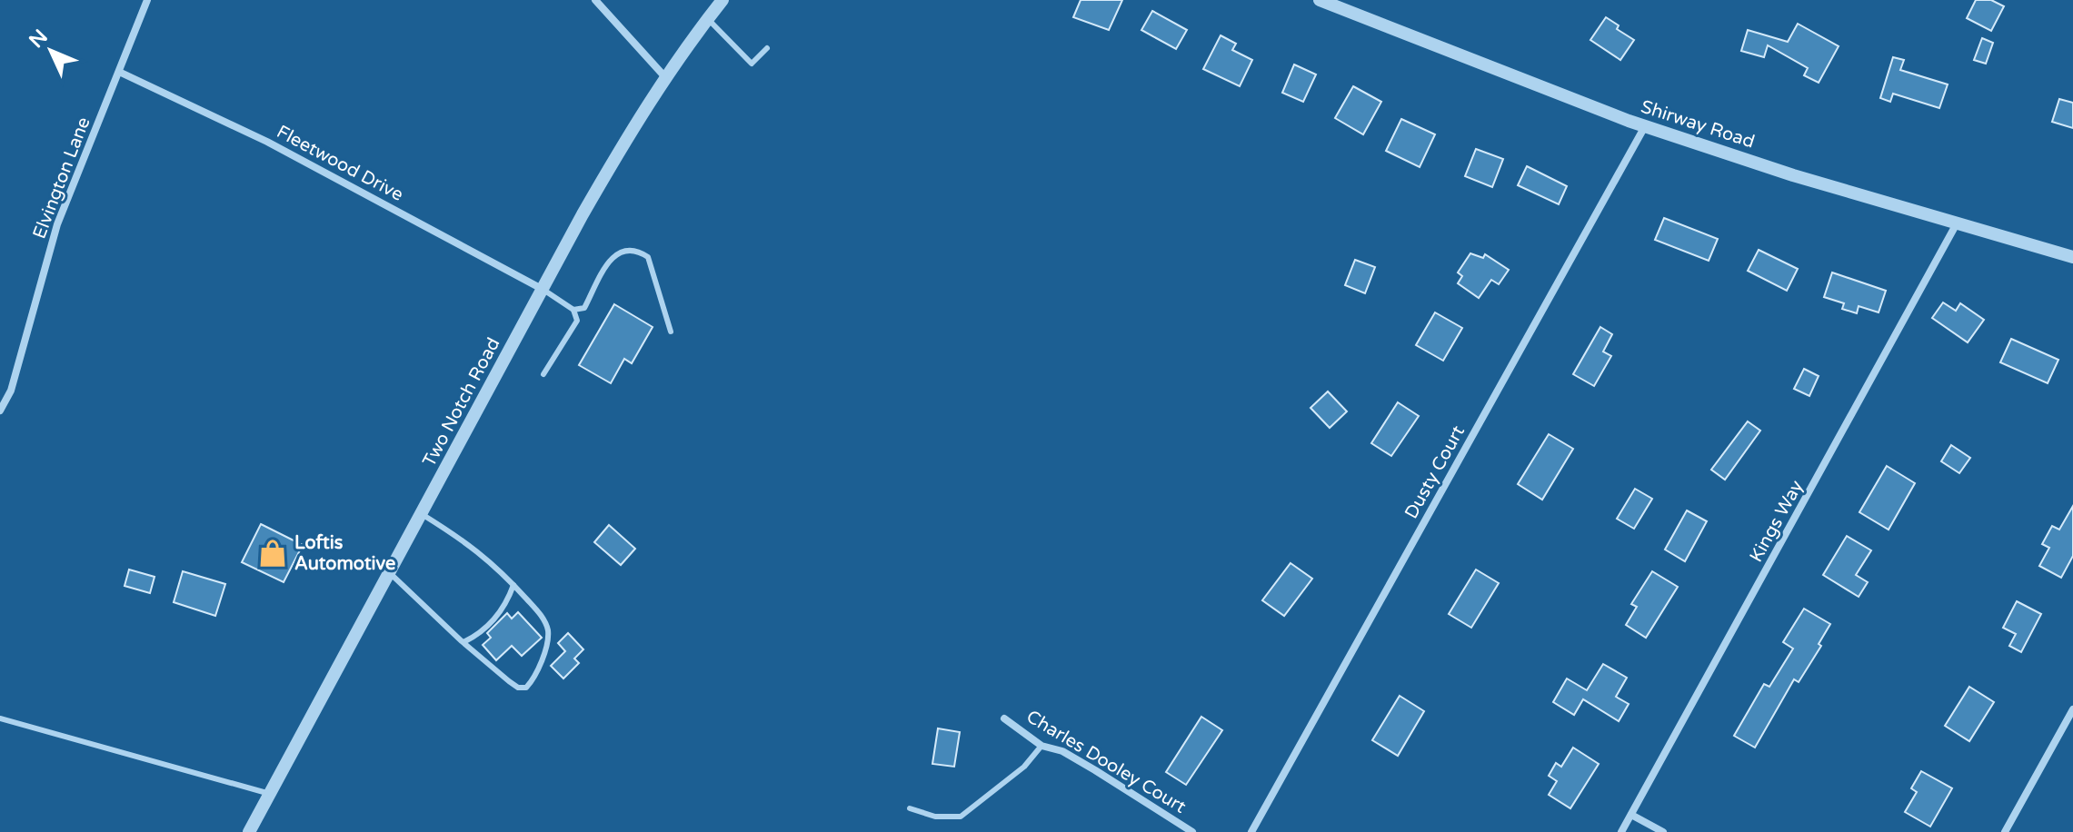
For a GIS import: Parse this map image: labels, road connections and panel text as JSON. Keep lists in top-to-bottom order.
{
  "streets": {
    "street": [
      "Shirway Road",
      "Fleetwood Drive",
      "Elvington Lane",
      "Two Notch Road",
      "Dusty Court",
      "Kings Way",
      "Charles Dooley Court"
    ]
  },
  "crossings": [
    ["Shirway Road", "Dusty Court"],
    ["Shirway Road", "Kings Way"],
    ["Fleetwood Drive", "Elvington Lane"],
    ["Fleetwood Drive", "Two Notch Road"]
  ],
  "places": {
    "shop": ["Loftis Automotive"]
  },
  "north": "top left"
}
